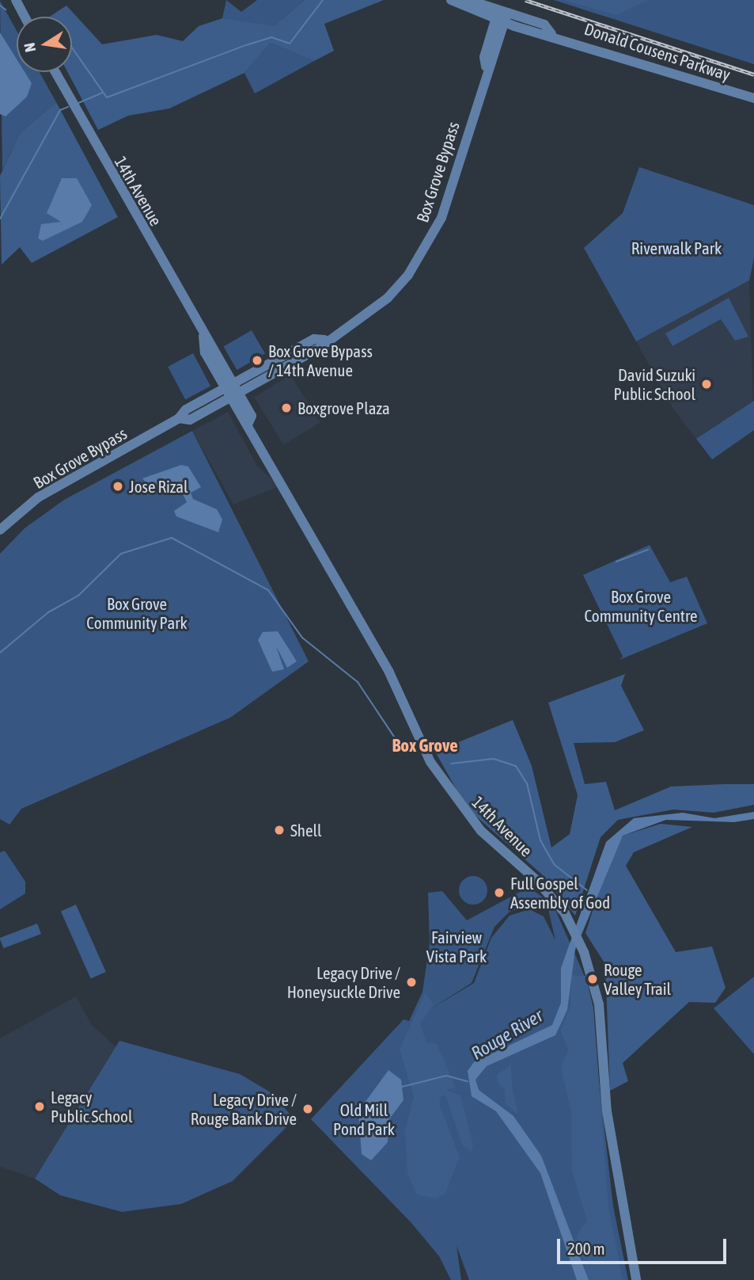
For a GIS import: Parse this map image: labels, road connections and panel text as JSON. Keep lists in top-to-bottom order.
{
  "streets": {
    "main road": ["Donald Cousens Parkway", "Box Grove Bypass", "14th Avenue"]
  },
  "crossings": [
    ["Donald Cousens Parkway", "Box Grove Bypass"],
    ["Box Grove Bypass", "14th Avenue"]
  ],
  "districts": ["Box Grove"],
  "water": ["Rouge River"],
  "parks": [
    "Riverwalk Park",
    "Box Grove Community Centre",
    "Box Grove Community Park",
    "Fairview Vista Park",
    "Old Mill Pond Park"
  ],
  "places": [
    "Box Grove Bypass / 14th Avenue",
    "David Suzuki Public School",
    "Boxgrove Plaza",
    "Jose Rizal",
    "Shell",
    "Full Gospel Assembly of God",
    "Rouge Valley Trail",
    "Legacy Drive / Honeysuckle Drive",
    "Legacy Public School",
    "Legacy Drive / Rouge Bank Drive"
  ],
  "scale_bar": "200 m",
  "north": "left"
}
